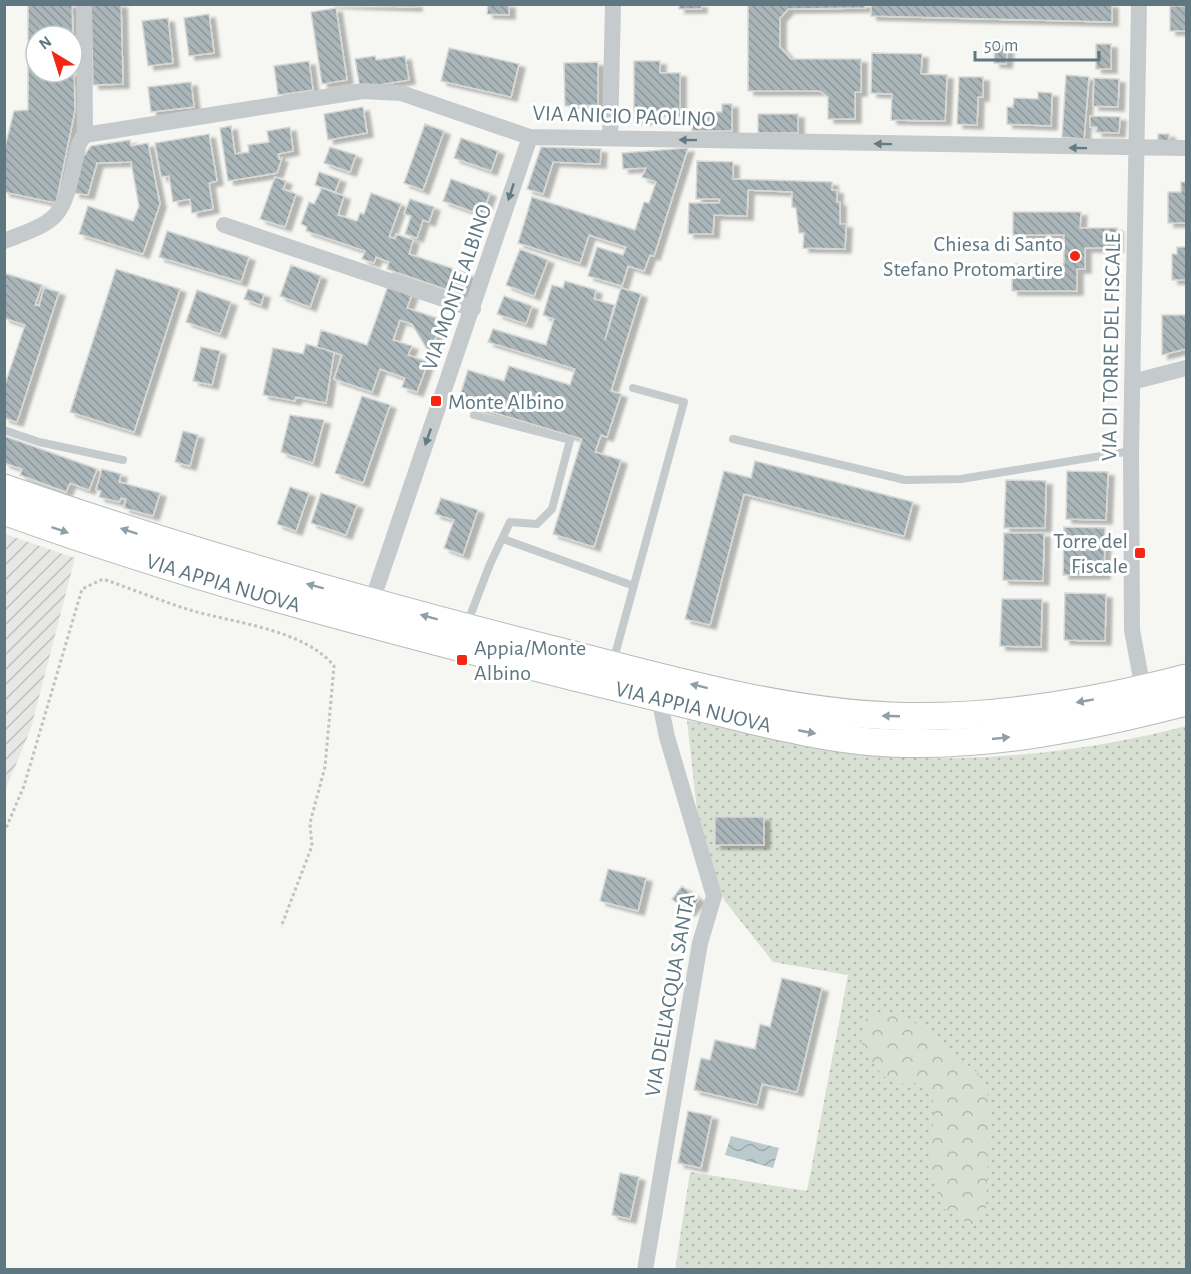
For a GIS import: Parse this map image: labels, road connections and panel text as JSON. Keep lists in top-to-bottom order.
{
  "streets": {
    "main road": ["VIA APPIA NUOVA"],
    "street": [
      "VIA ANICIO PAOLINO",
      "VIA MONTE ALBINO",
      "VIA DI TORRE DEL FISCALE",
      "VIA DELL'ACQUA SANTA"
    ]
  },
  "crossings": [
    ["VIA ANICIO PAOLINO", "VIA MONTE ALBINO"],
    ["VIA ANICIO PAOLINO", "VIA DI TORRE DEL FISCALE"],
    ["VIA MONTE ALBINO", "VIA APPIA NUOVA"],
    ["VIA DI TORRE DEL FISCALE", "VIA APPIA NUOVA"],
    ["VIA APPIA NUOVA", "VIA DELL'ACQUA SANTA"]
  ],
  "one_way": ["VIA ANICIO PAOLINO", "VIA MONTE ALBINO"],
  "places": {
    "other": ["Chiesa di Santo Stefano Protomartire"],
    "transit": ["Monte Albino", "Torre del Fiscale", "Appia/Monte Albino"]
  },
  "scale_bar": "50 m",
  "north": "top left"
}
